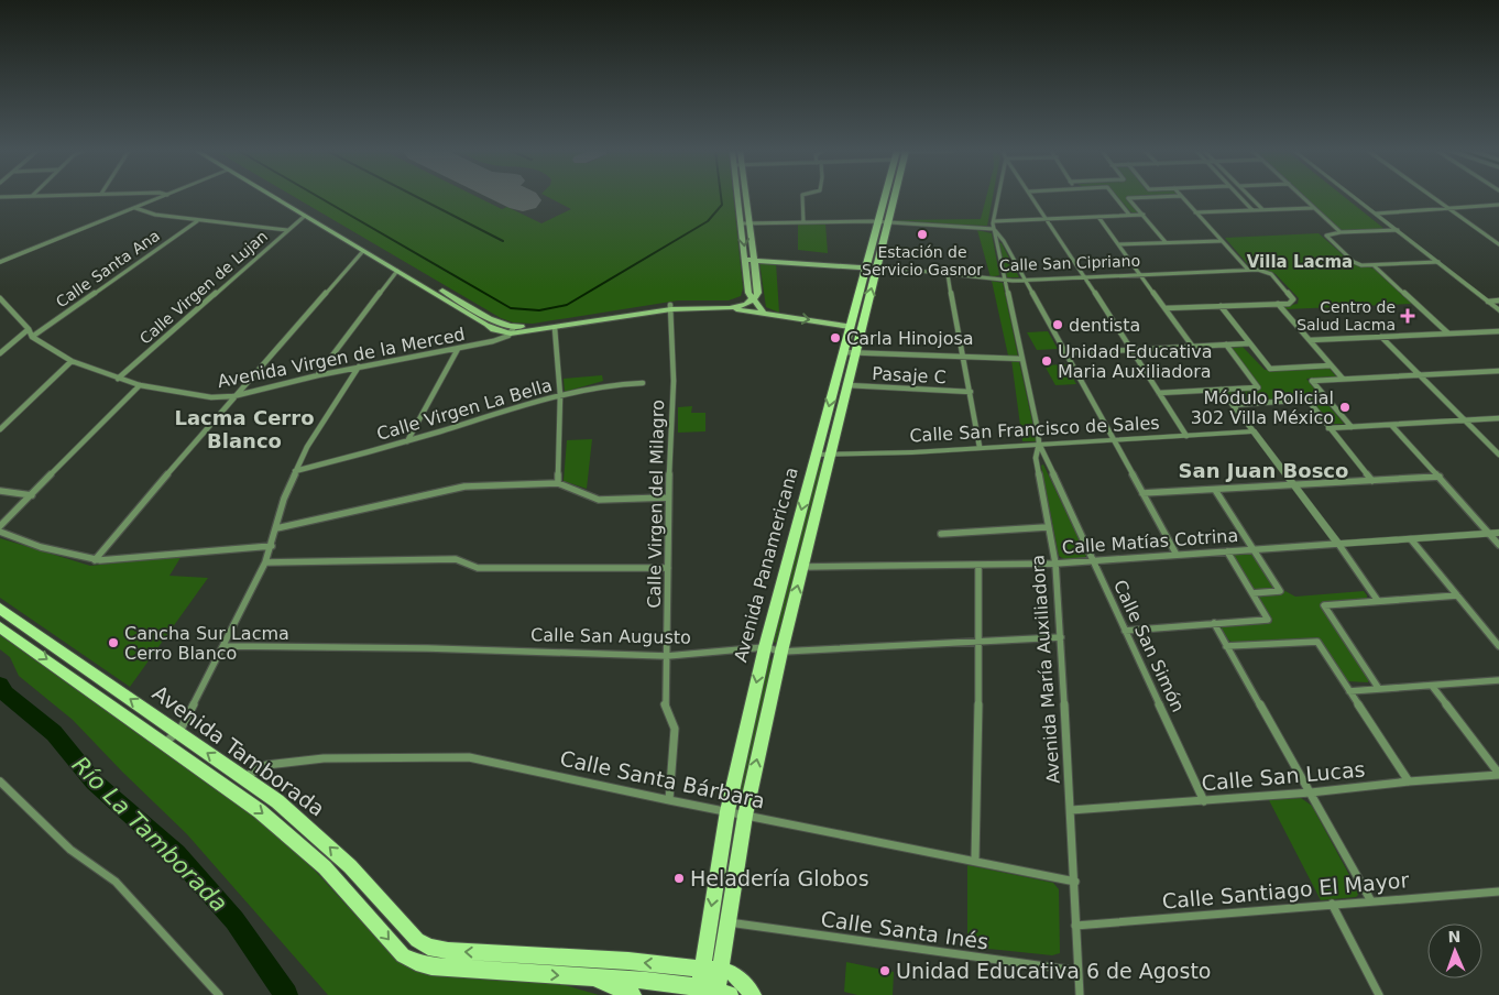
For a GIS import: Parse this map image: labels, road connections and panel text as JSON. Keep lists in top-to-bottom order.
{
  "streets": {
    "main road": ["Calle San Cipriano", "Avenida Panamericana", "Avenida Tamborada"],
    "street": [
      "Calle Santa Ana",
      "Calle Virgen de Lujan",
      "Avenida Virgen de la Merced",
      "Pasaje C",
      "Calle Virgen La Bella",
      "Calle San Francisco de Sales",
      "Calle Virgen del Milagro",
      "Calle Matías Cotrina",
      "Calle San Augusto",
      "Calle San Simón",
      "Avenida María Auxiliadora",
      "Calle San Lucas",
      "Calle Santa Bárbara",
      "Calle Santiago El Mayor",
      "Calle Santa Inés"
    ]
  },
  "crossings": [
    ["Calle San Cipriano", "Avenida Panamericana"],
    ["Calle San Cipriano", "Avenida María Auxiliadora"],
    ["Calle Santa Ana", "Avenida Virgen de la Merced"],
    ["Calle Virgen de Lujan", "Avenida Virgen de la Merced"],
    ["Pasaje C", "Avenida Panamericana"],
    ["Calle San Francisco de Sales", "Avenida Panamericana"],
    ["Calle San Francisco de Sales", "Calle San Simón"],
    ["Calle San Francisco de Sales", "Avenida María Auxiliadora"],
    ["Calle Virgen del Milagro", "Calle San Augusto"],
    ["Calle Virgen del Milagro", "Calle Santa Bárbara"],
    ["Calle Matías Cotrina", "Avenida Panamericana"],
    ["Calle Matías Cotrina", "Calle San Simón"],
    ["Calle Matías Cotrina", "Avenida María Auxiliadora"],
    ["Avenida Panamericana", "Calle San Augusto"],
    ["Avenida Panamericana", "Avenida Tamborada"],
    ["Avenida Panamericana", "Calle Santa Bárbara"],
    ["Avenida Panamericana", "Calle Santa Inés"],
    ["Calle San Augusto", "Avenida María Auxiliadora"],
    ["Calle San Simón", "Avenida María Auxiliadora"],
    ["Calle San Simón", "Calle San Lucas"],
    ["Avenida María Auxiliadora", "Calle San Lucas"],
    ["Avenida María Auxiliadora", "Calle Santa Bárbara"],
    ["Avenida María Auxiliadora", "Calle Santiago El Mayor"],
    ["Avenida María Auxiliadora", "Calle Santa Inés"],
    ["Avenida Tamborada", "Calle Santa Bárbara"]
  ],
  "districts": ["Villa Lacma", "Lacma Cerro Blanco", "San Juan Bosco"],
  "water": ["Río La Tamborada"],
  "places": {
    "other": [
      "Estación de Servicio Gasnor",
      "dentista",
      "Carla Hinojosa",
      "Unidad Educativa Maria Auxiliadora",
      "Módulo Policial 302 Villa México",
      "Cancha Sur Lacma Cerro Blanco",
      "Heladería Globos",
      "Unidad Educativa 6 de Agosto"
    ],
    "health": ["Centro de Salud Lacma"]
  },
  "north": "top"
}
